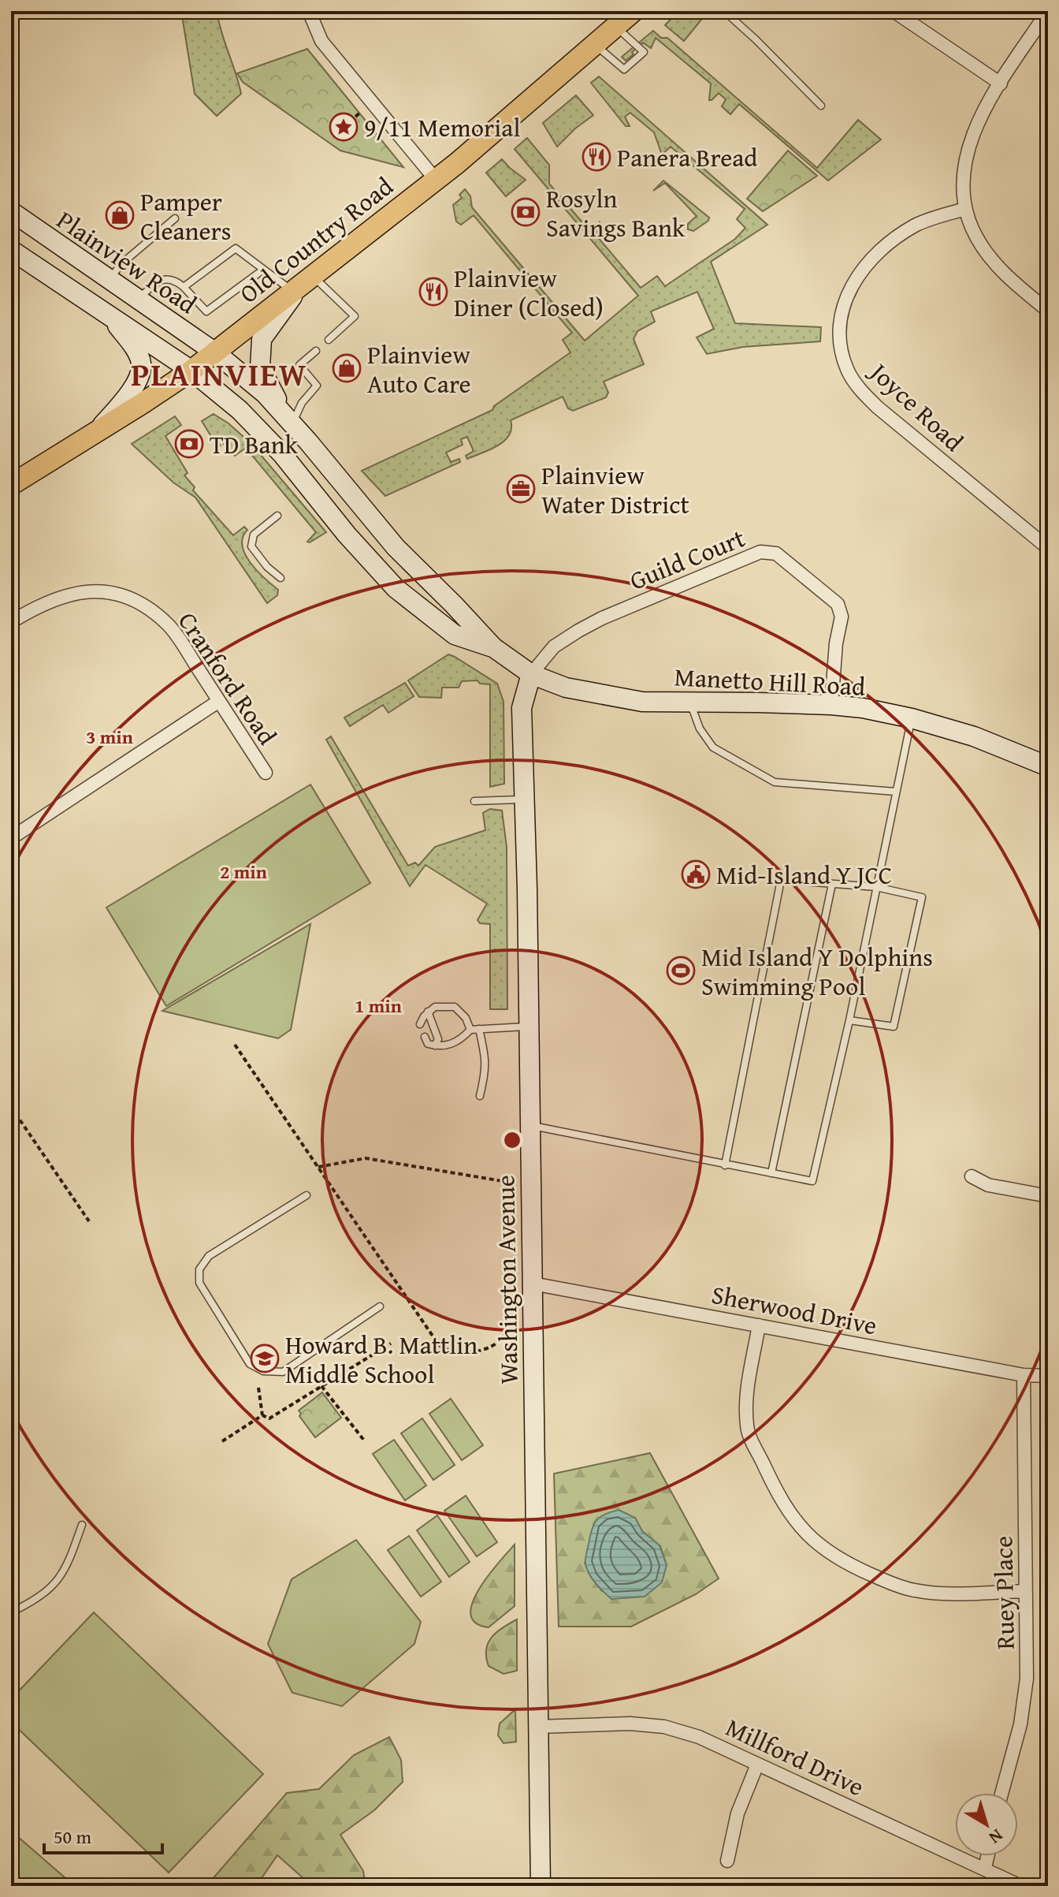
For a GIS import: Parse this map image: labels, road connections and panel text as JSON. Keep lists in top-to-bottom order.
{
  "streets": {
    "main road": [
      "Old Country Road",
      "Plainview Road",
      "Manetto Hill Road",
      "Washington Avenue"
    ],
    "street": [
      "Joyce Road",
      "Guild Court",
      "Cranford Road",
      "Sherwood Drive",
      "Ruey Place",
      "Millford Drive"
    ]
  },
  "crossings": [
    ["Old Country Road", "Plainview Road"],
    ["Old Country Road", "Manetto Hill Road"],
    ["Plainview Road", "Manetto Hill Road"],
    ["Guild Court", "Manetto Hill Road"],
    ["Guild Court", "Washington Avenue"],
    ["Manetto Hill Road", "Washington Avenue"],
    ["Washington Avenue", "Sherwood Drive"],
    ["Washington Avenue", "Millford Drive"],
    ["Sherwood Drive", "Ruey Place"]
  ],
  "districts": ["PLAINVIEW"],
  "places": {
    "place": ["9/11 Memorial"],
    "restaurant": ["Panera Bread", "Plainview Diner (Closed)"],
    "bank": ["Rosyln Savings Bank", "TD Bank"],
    "shop": ["Pamper Cleaners", "Plainview Auto Care"],
    "office": ["Plainview Water District"],
    "public building": ["Mid-Island Y JCC"],
    "sports": ["Mid Island Y Dolphins Swimming Pool"],
    "school or university": ["Howard B. Mattlin Middle School"]
  },
  "scale_bar": "50 m",
  "north": "bottom right",
  "rings": ["3 min", "2 min", "1 min"]
}
